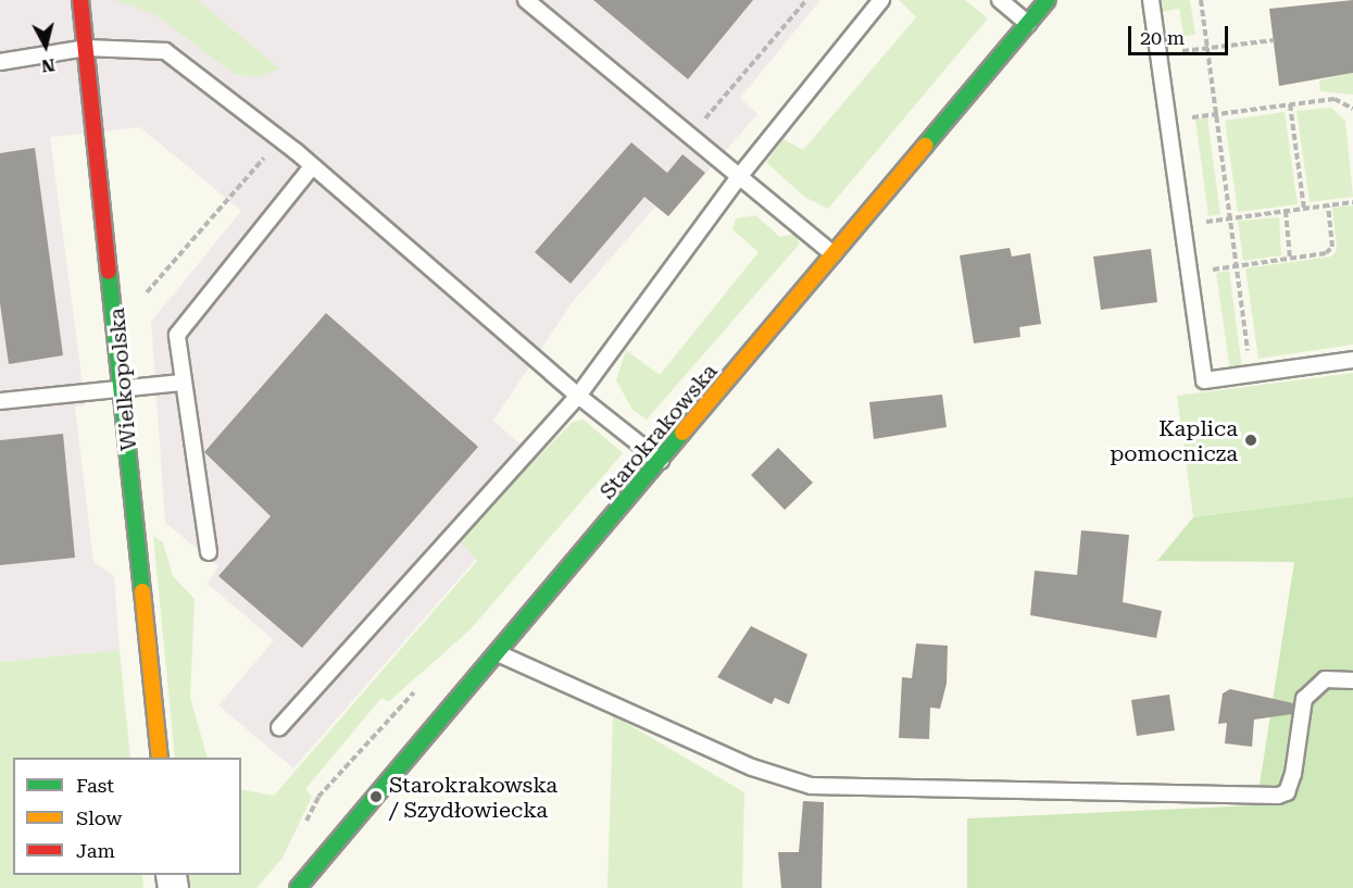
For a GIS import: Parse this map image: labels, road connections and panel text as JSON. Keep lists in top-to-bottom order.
{
  "streets": {
    "street": ["Wielkopolska", "Starokrakowska"]
  },
  "places": ["Kaplica pomocnicza", "Starokrakowska / Szydłowiecka"],
  "legend": ["Fast", "Slow", "Jam"],
  "scale_bar": "20 m",
  "north": "bottom"
}
